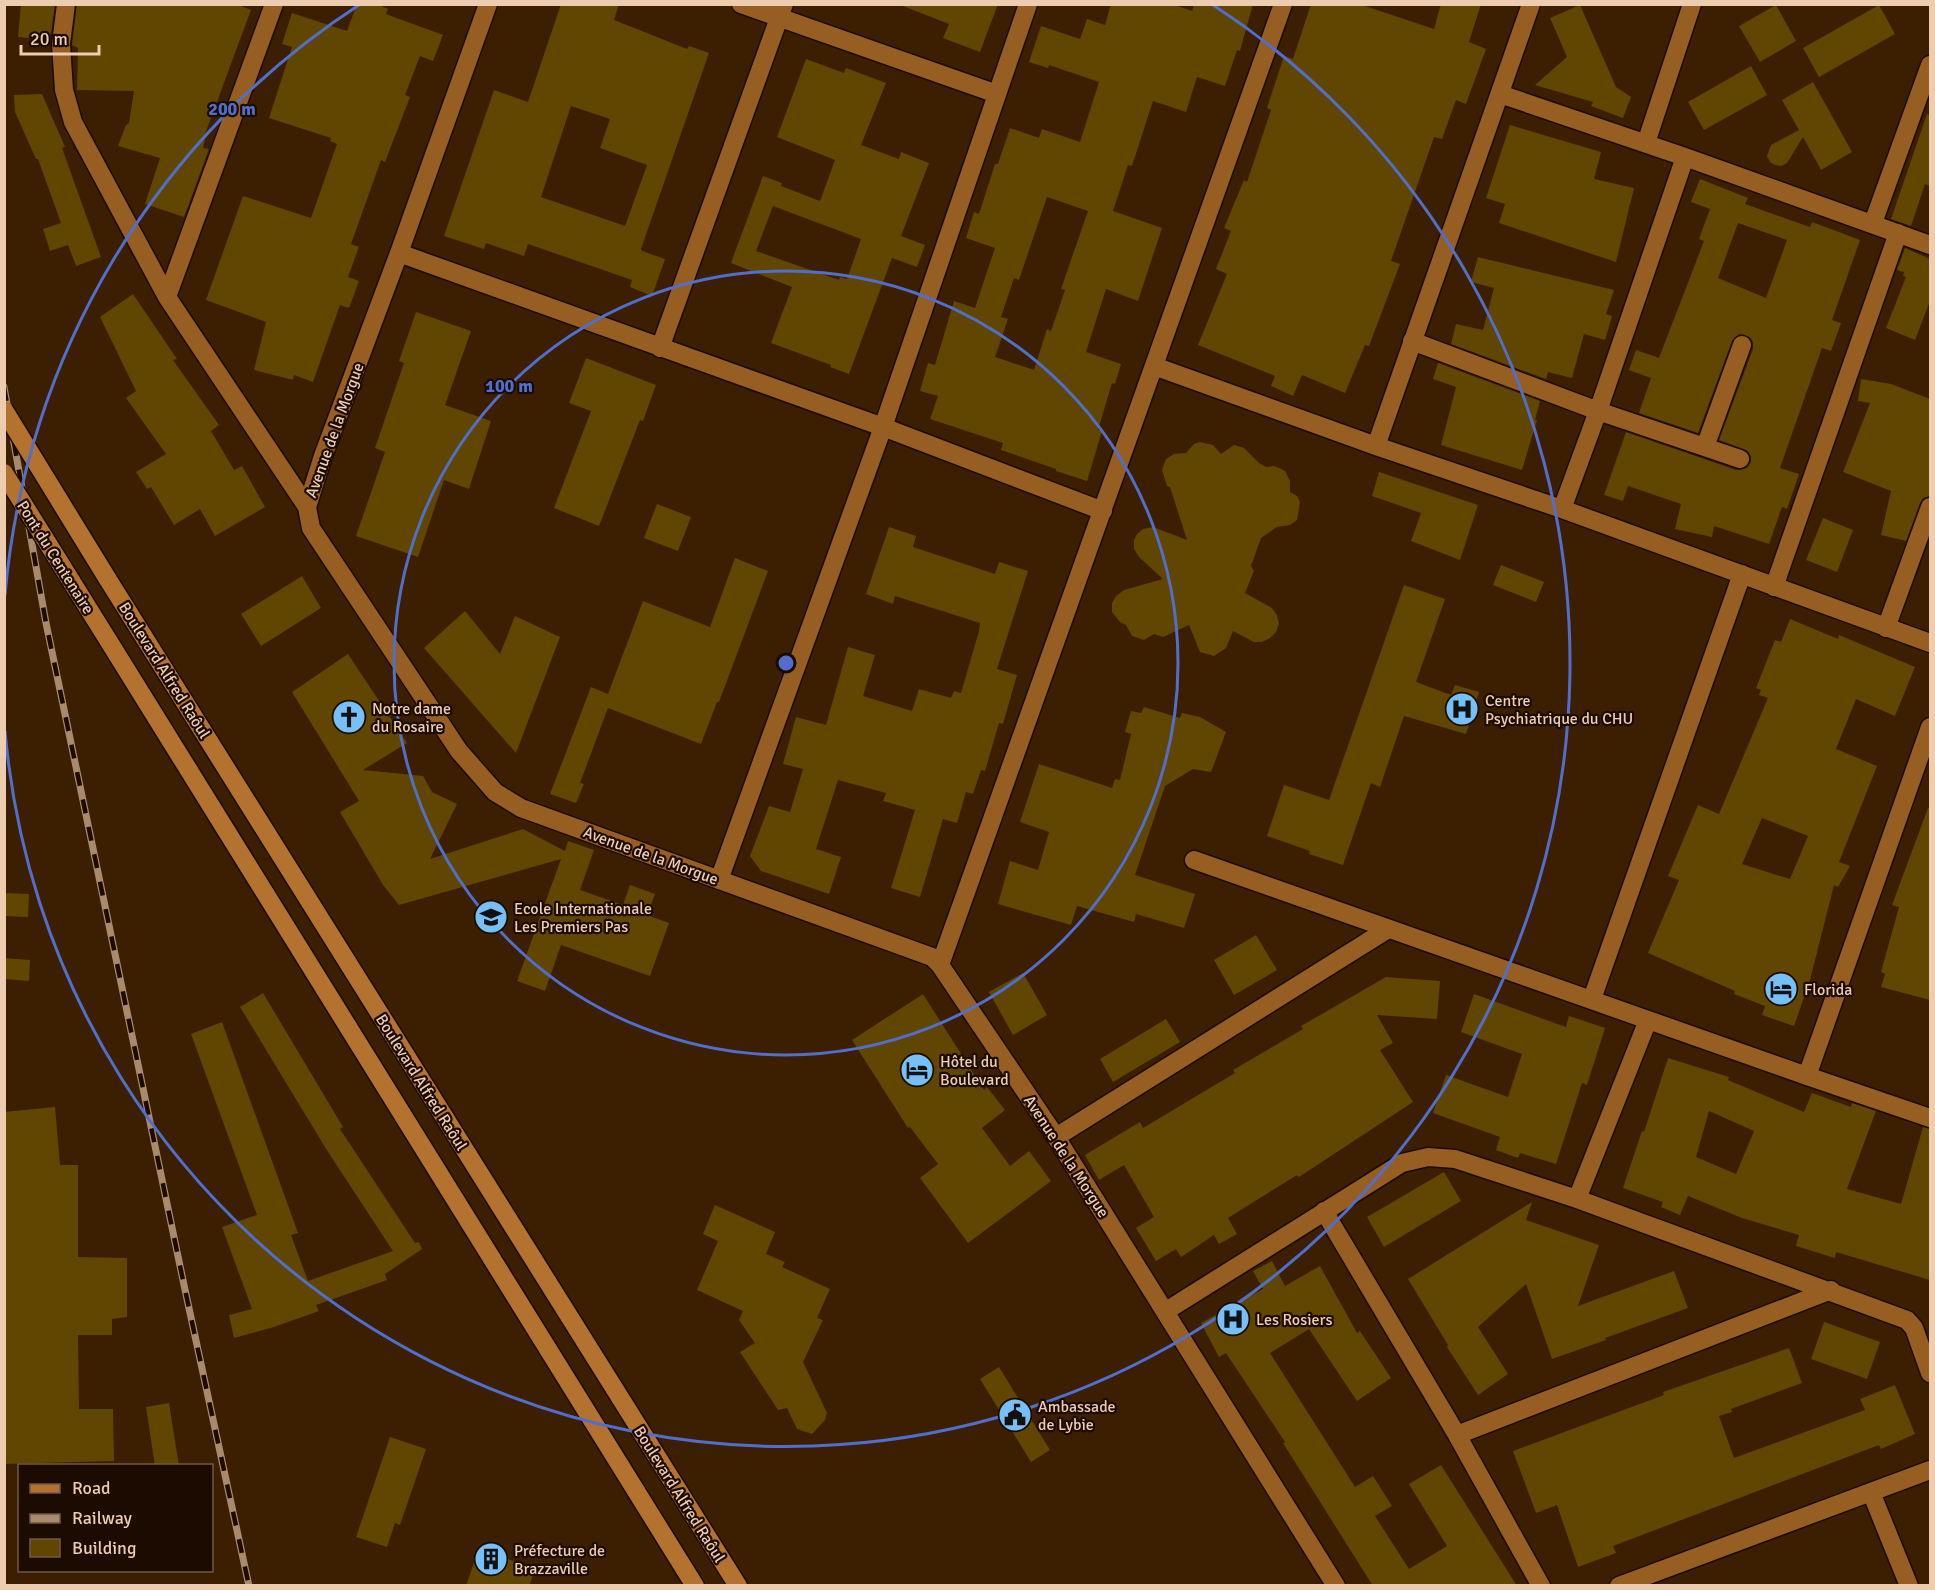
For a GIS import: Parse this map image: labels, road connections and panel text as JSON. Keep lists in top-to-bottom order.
{
  "streets": {
    "main road": ["Pont du Centenaire", "Boulevard Alfred Raôul"],
    "street": ["Avenue de la Morgue"]
  },
  "crossings": [
    ["Pont du Centenaire", "Boulevard Alfred Raôul"]
  ],
  "places": {
    "hospital": ["Centre Psychiatrique du CHU", "Les Rosiers"],
    "church": ["Notre dame du Rosaire"],
    "school or university": ["Ecole Internationale Les Premiers Pas"],
    "hotel": ["Florida", "Hôtel du Boulevard"],
    "public building": ["Ambassade de Lybie"],
    "building": ["Préfecture de Brazzaville"]
  },
  "legend": ["Road", "Railway", "Building"],
  "scale_bar": "20 m",
  "rings": ["200 m", "100 m"]
}
